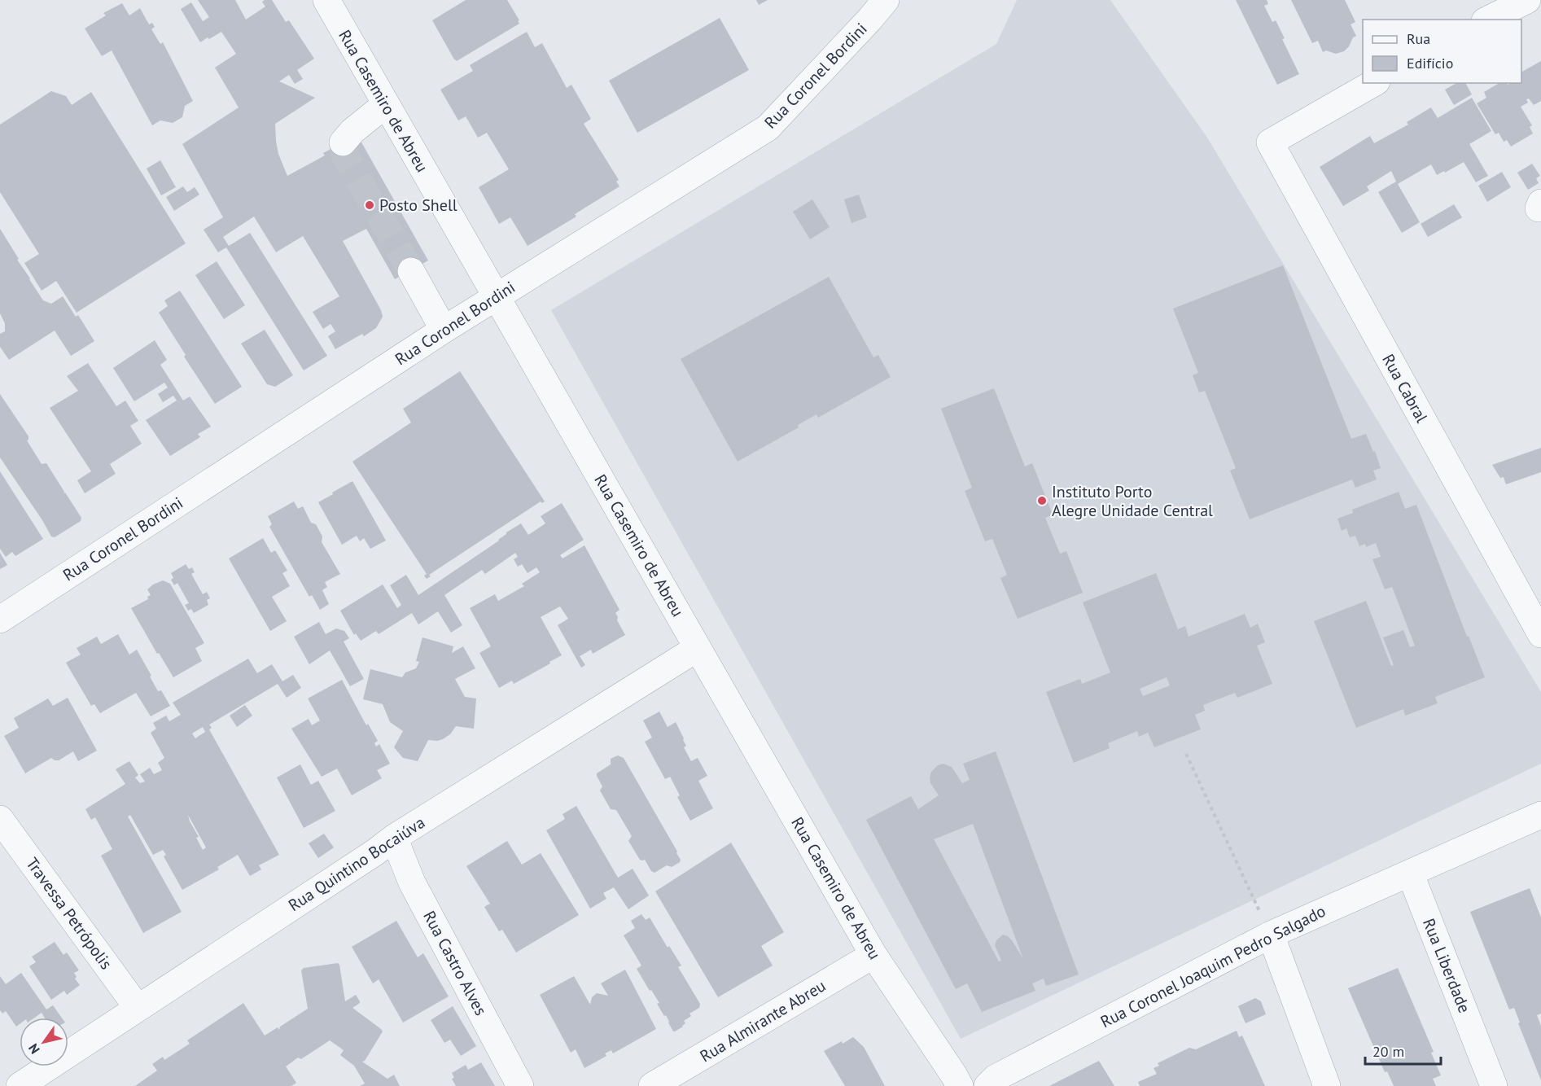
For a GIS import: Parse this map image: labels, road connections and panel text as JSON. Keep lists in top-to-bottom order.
{
  "streets": {
    "street": [
      "Rua Coronel Bordini",
      "Rua Casemiro de Abreu",
      "Rua Cabral",
      "Rua Quintino Bocaiúva",
      "Travessa Petrópolis",
      "Rua Castro Alves",
      "Rua Liberdade",
      "Rua Coronel Joaquim Pedro Salgado",
      "Rua Almirante Abreu"
    ]
  },
  "crossings": [
    ["Rua Coronel Bordini", "Rua Casemiro de Abreu"],
    ["Rua Casemiro de Abreu", "Rua Quintino Bocaiúva"],
    ["Rua Casemiro de Abreu", "Rua Coronel Joaquim Pedro Salgado"],
    ["Rua Casemiro de Abreu", "Rua Almirante Abreu"],
    ["Rua Quintino Bocaiúva", "Travessa Petrópolis"],
    ["Rua Quintino Bocaiúva", "Rua Castro Alves"],
    ["Rua Liberdade", "Rua Coronel Joaquim Pedro Salgado"]
  ],
  "places": ["Posto Shell", "Instituto Porto Alegre Unidade Central"],
  "legend": ["Rua", "Edifício"],
  "scale_bar": "20 m",
  "north": "bottom left"
}
